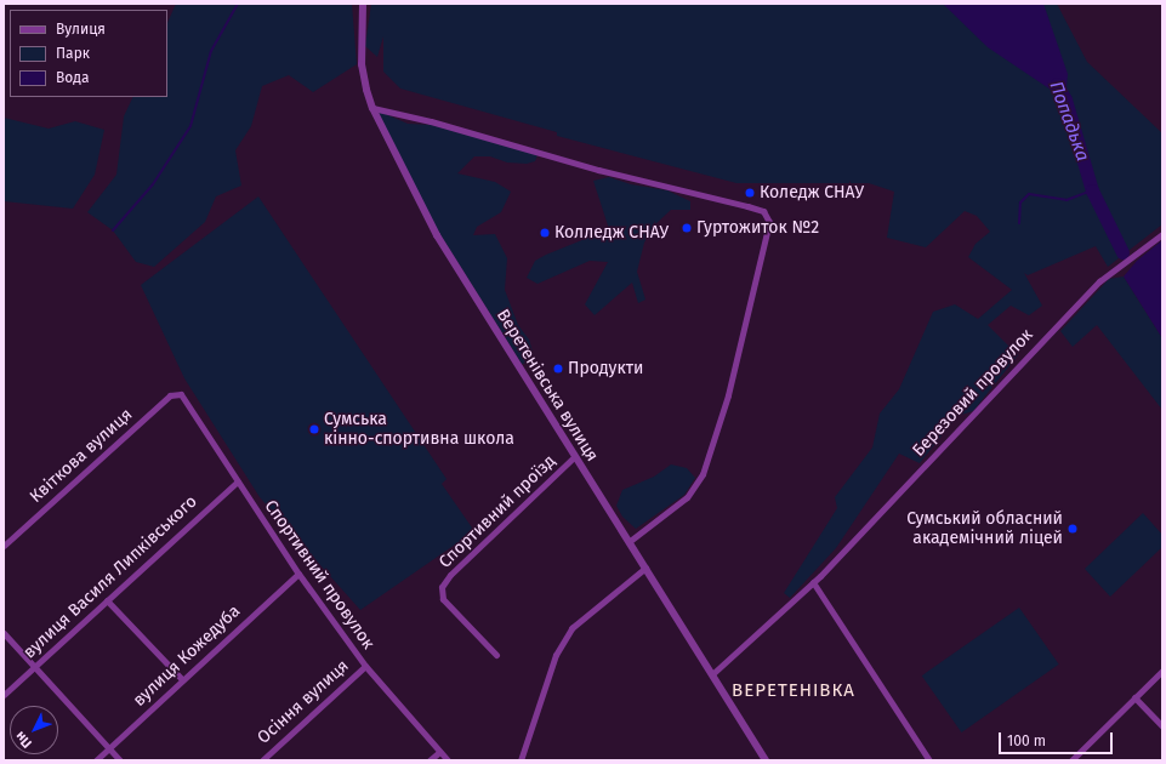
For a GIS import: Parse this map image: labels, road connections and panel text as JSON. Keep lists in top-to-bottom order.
{
  "streets": {
    "street": [
      "Веретенівська вулиця",
      "Березовий провулок",
      "Квіткова вулиця",
      "Спортивний проїзд",
      "Спортивний провулок",
      "вулиця Василя Липківського",
      "вулиця Кожедуба",
      "Осіння вулиця"
    ]
  },
  "crossings": [
    ["Веретенівська вулиця", "Березовий провулок"],
    ["Веретенівська вулиця", "Спортивний проїзд"],
    ["Квіткова вулиця", "Спортивний провулок"],
    ["Спортивний провулок", "вулиця Василя Липківського"],
    ["Спортивний провулок", "вулиця Кожедуба"],
    ["Спортивний провулок", "Осіння вулиця"]
  ],
  "districts": ["ВЕРЕТЕНІВКА"],
  "water": ["Попадька"],
  "places": [
    "Коледж СНАУ",
    "Гуртожиток №2",
    "Колледж СНАУ",
    "Продукти",
    "Сумська кінно-спортивна школа",
    "Сумський обласний академічний ліцей"
  ],
  "legend": ["Вулиця", "Парк", "Вода"],
  "scale_bar": "100 m",
  "north": "bottom left"
}
